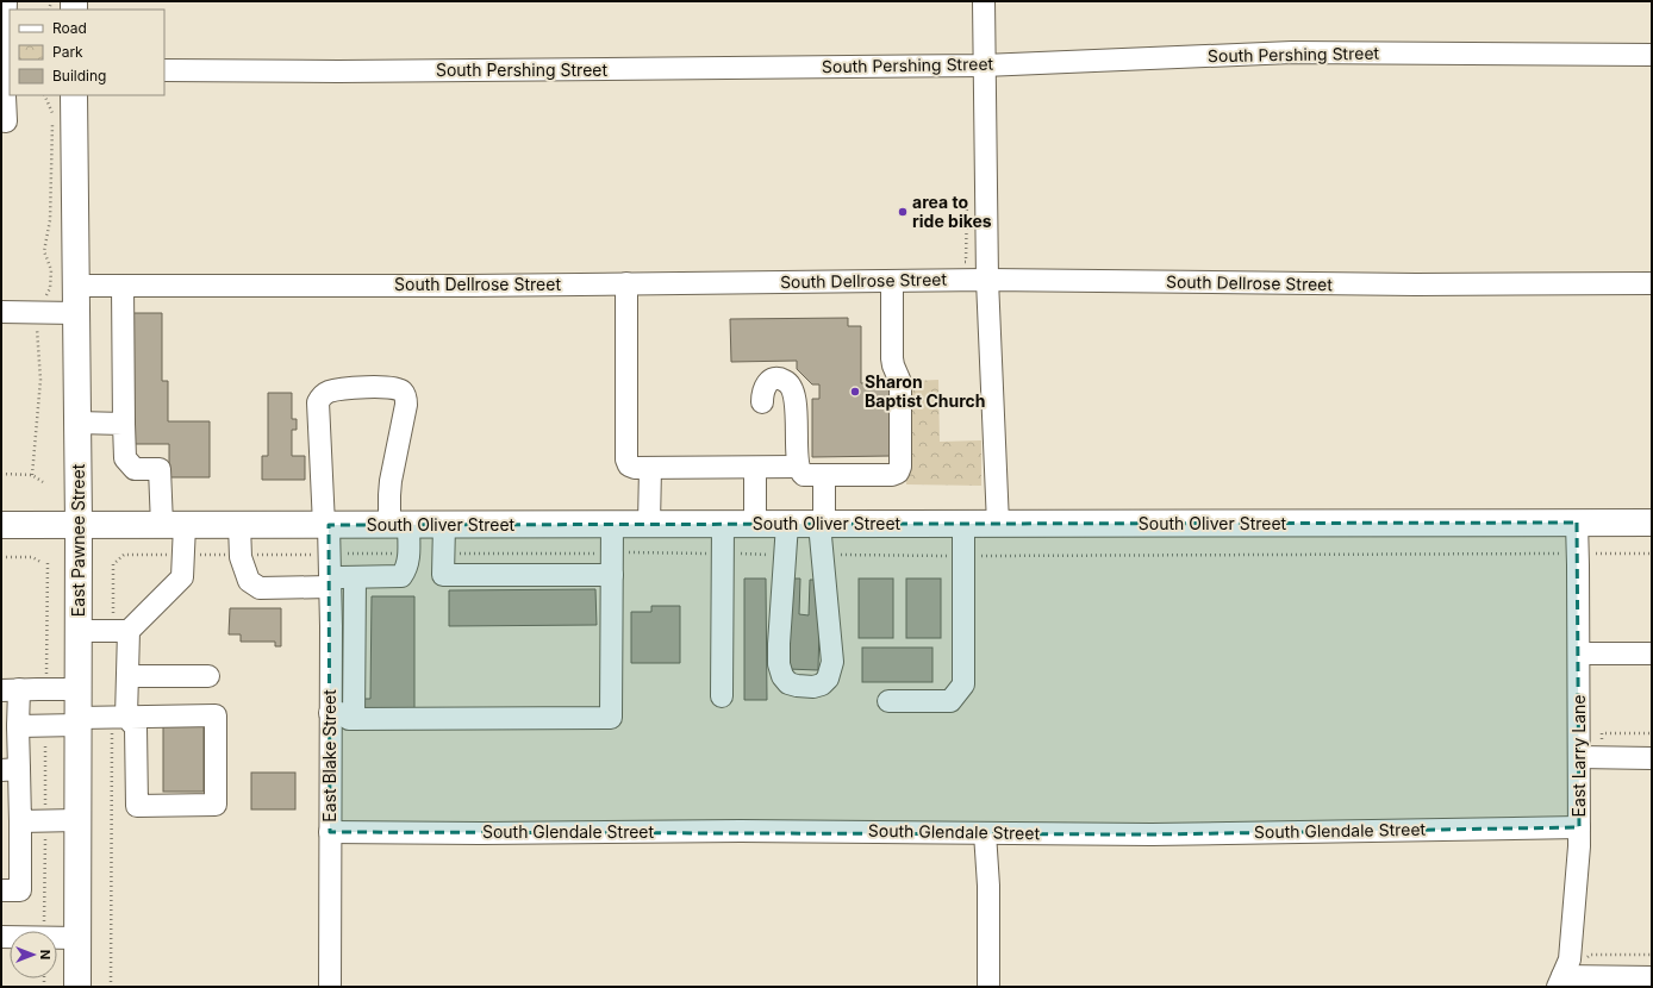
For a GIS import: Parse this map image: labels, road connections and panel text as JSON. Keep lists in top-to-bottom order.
{
  "streets": {
    "main road": ["South Oliver Street", "East Pawnee Street"],
    "street": [
      "South Pershing Street",
      "South Dellrose Street",
      "East Blake Street",
      "East Larry Lane",
      "South Glendale Street"
    ]
  },
  "crossings": [
    ["South Dellrose Street", "East Pawnee Street"],
    ["South Oliver Street", "East Pawnee Street"],
    ["South Oliver Street", "East Blake Street"],
    ["South Oliver Street", "East Larry Lane"],
    ["East Blake Street", "South Glendale Street"],
    ["East Larry Lane", "South Glendale Street"]
  ],
  "places": ["area to ride bikes", "Sharon Baptist Church"],
  "legend": ["Road", "Park", "Building"],
  "north": "right"
}
